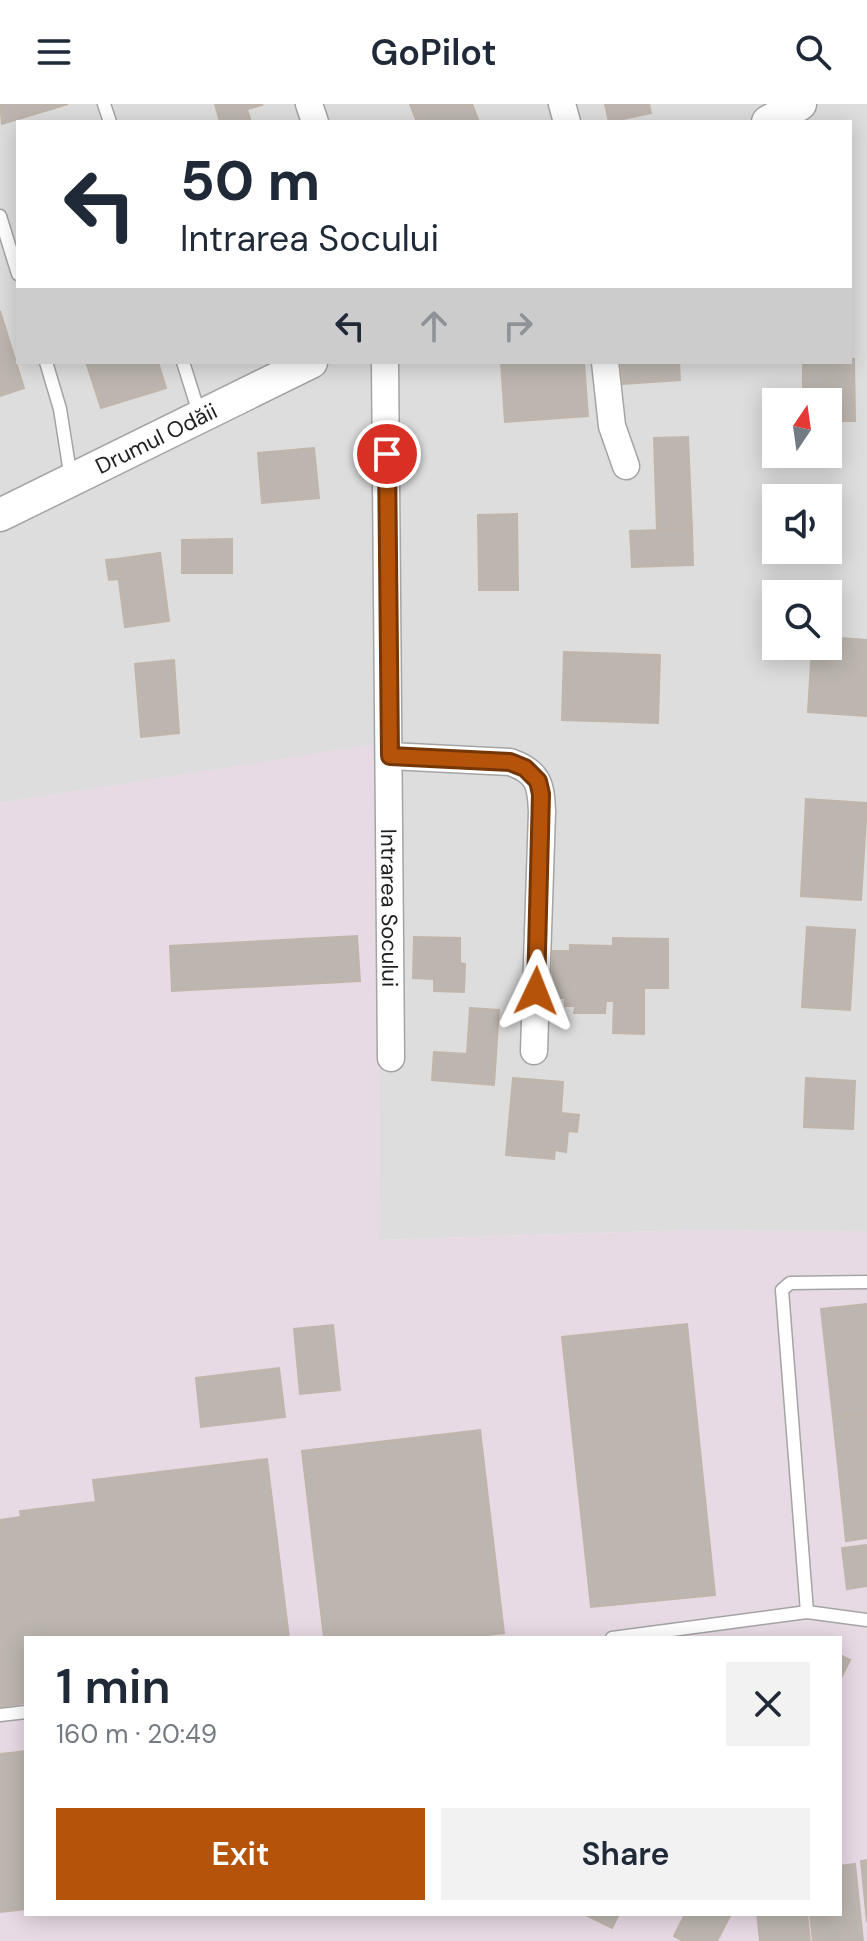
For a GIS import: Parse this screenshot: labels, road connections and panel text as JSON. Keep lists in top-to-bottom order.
{
  "streets": {
    "street": ["Drumul Odăii", "Intrarea Socului"]
  },
  "north": "top",
  "page": {
    "header": "GoPilot",
    "turn": ["50 m", "Intrarea Socului"],
    "heading": ["1 min", "160 m · 20:49"],
    "buttons": ["Exit", "Share"]
  }
}
